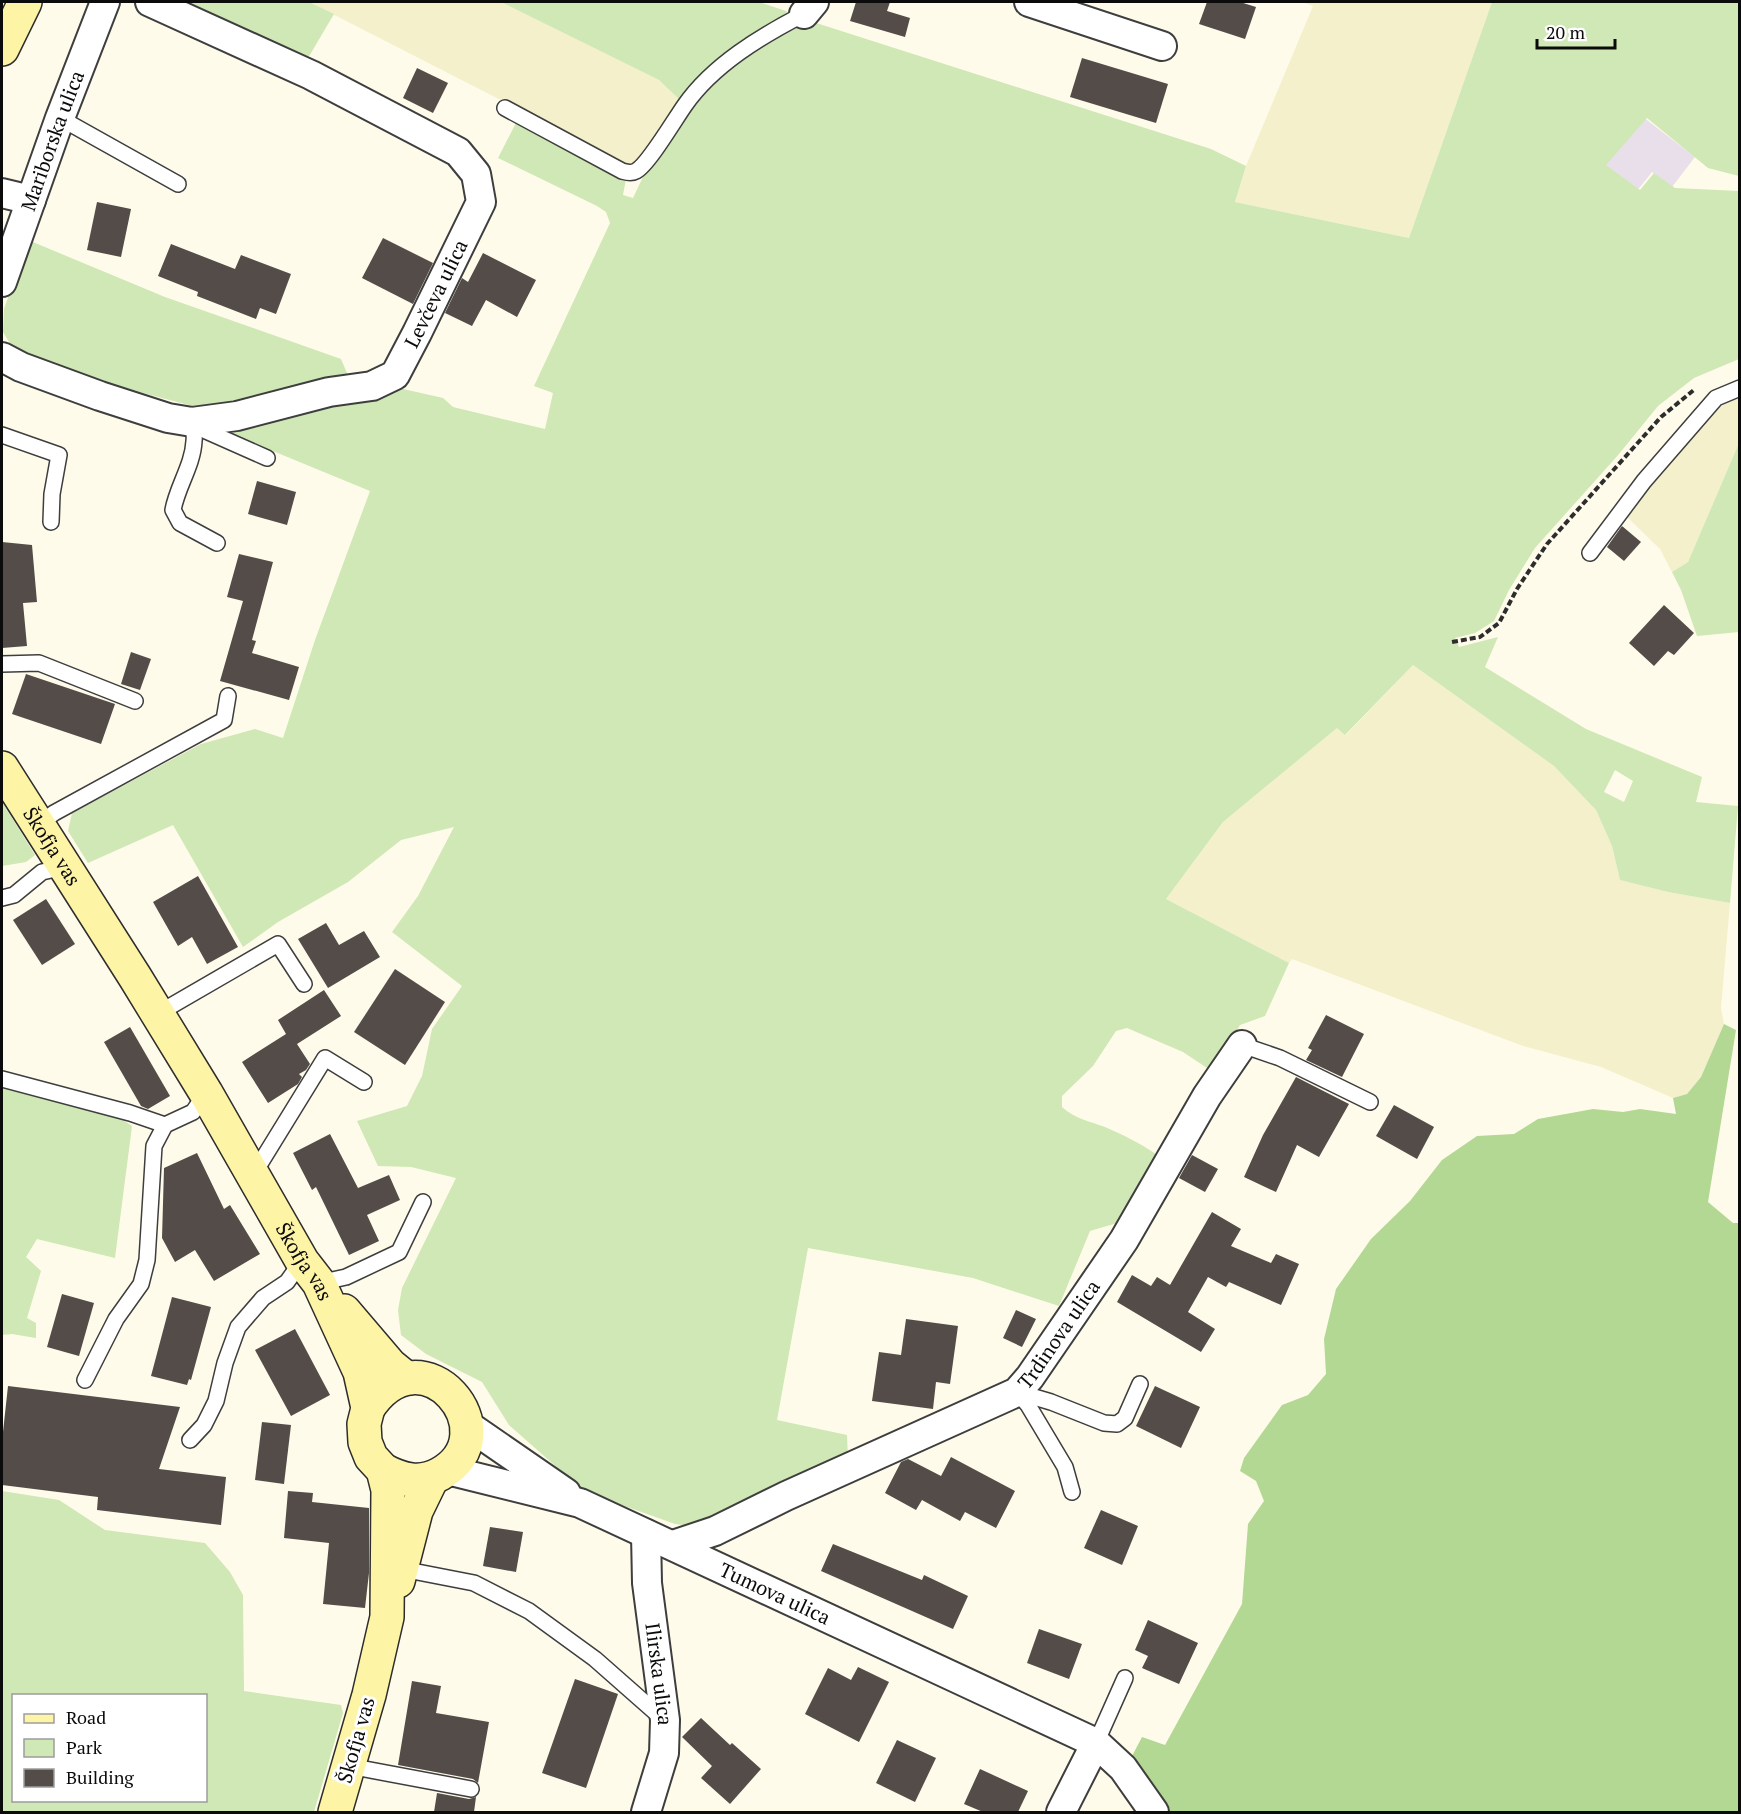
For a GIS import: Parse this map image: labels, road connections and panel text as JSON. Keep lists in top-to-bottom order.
{
  "streets": {
    "main road": ["Škofja vas"],
    "street": [
      "Mariborska ulica",
      "Levčeva ulica",
      "Trdinova ulica",
      "Tumova ulica",
      "Ilirska ulica"
    ]
  },
  "crossings": [
    ["Škofja vas", "Tumova ulica"],
    ["Trdinova ulica", "Tumova ulica"],
    ["Tumova ulica", "Ilirska ulica"]
  ],
  "legend": ["Road", "Park", "Building"],
  "scale_bar": "20 m"
}
